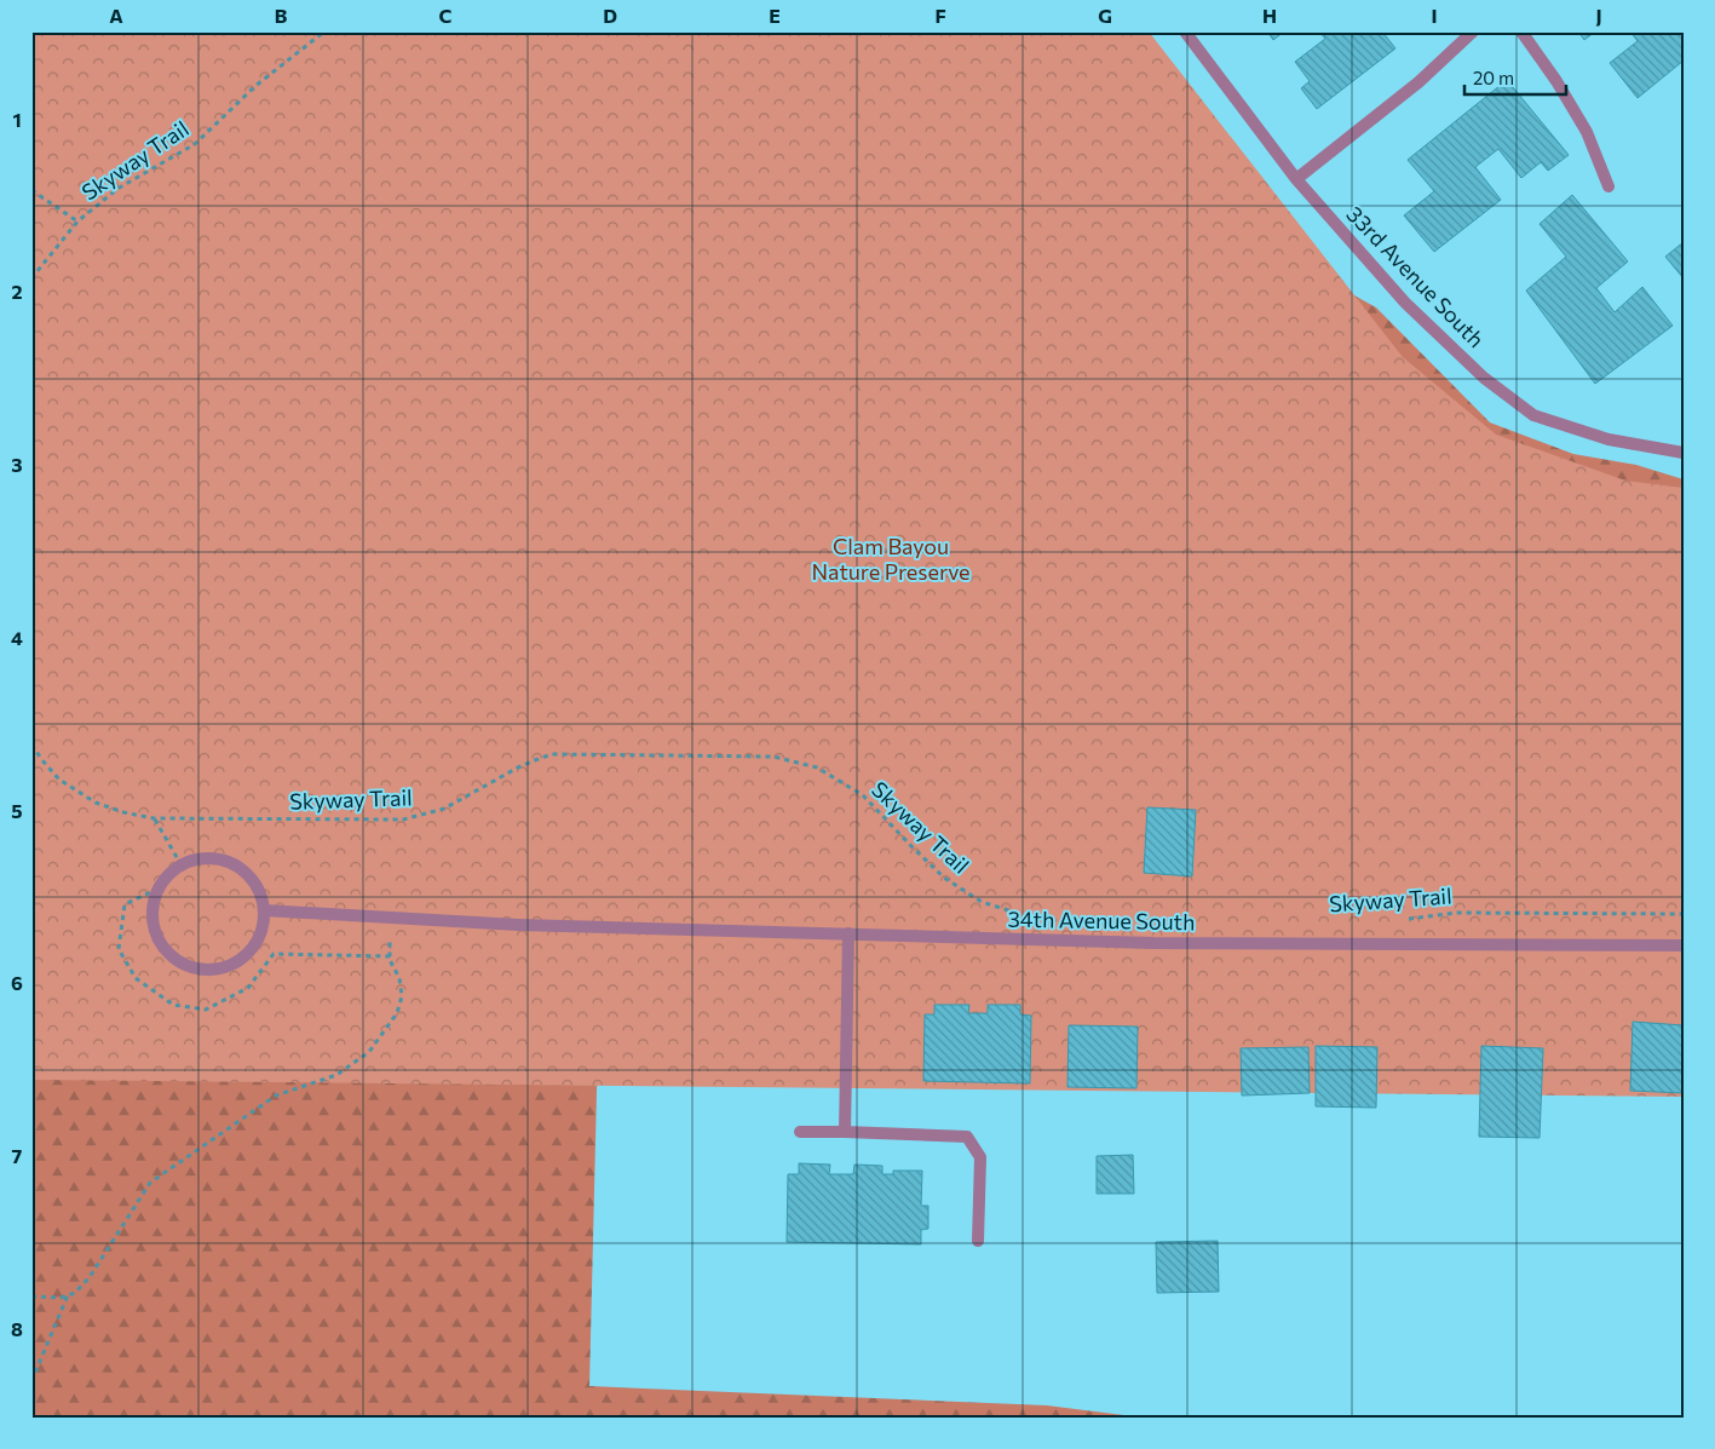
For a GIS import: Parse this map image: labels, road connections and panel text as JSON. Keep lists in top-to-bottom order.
{
  "streets": {
    "street": ["33rd Avenue South", "34th Avenue South"],
    "path": ["Skyway Trail"]
  },
  "parks": ["Clam Bayou Nature Preserve"],
  "scale_bar": "20 m",
  "grid": {
    "columns": [
      "A",
      "B",
      "C",
      "D",
      "E",
      "F",
      "G",
      "H",
      "I",
      "J"
    ],
    "rows": [
      "1",
      "2",
      "3",
      "4",
      "5",
      "6",
      "7",
      "8"
    ]
  }
}
